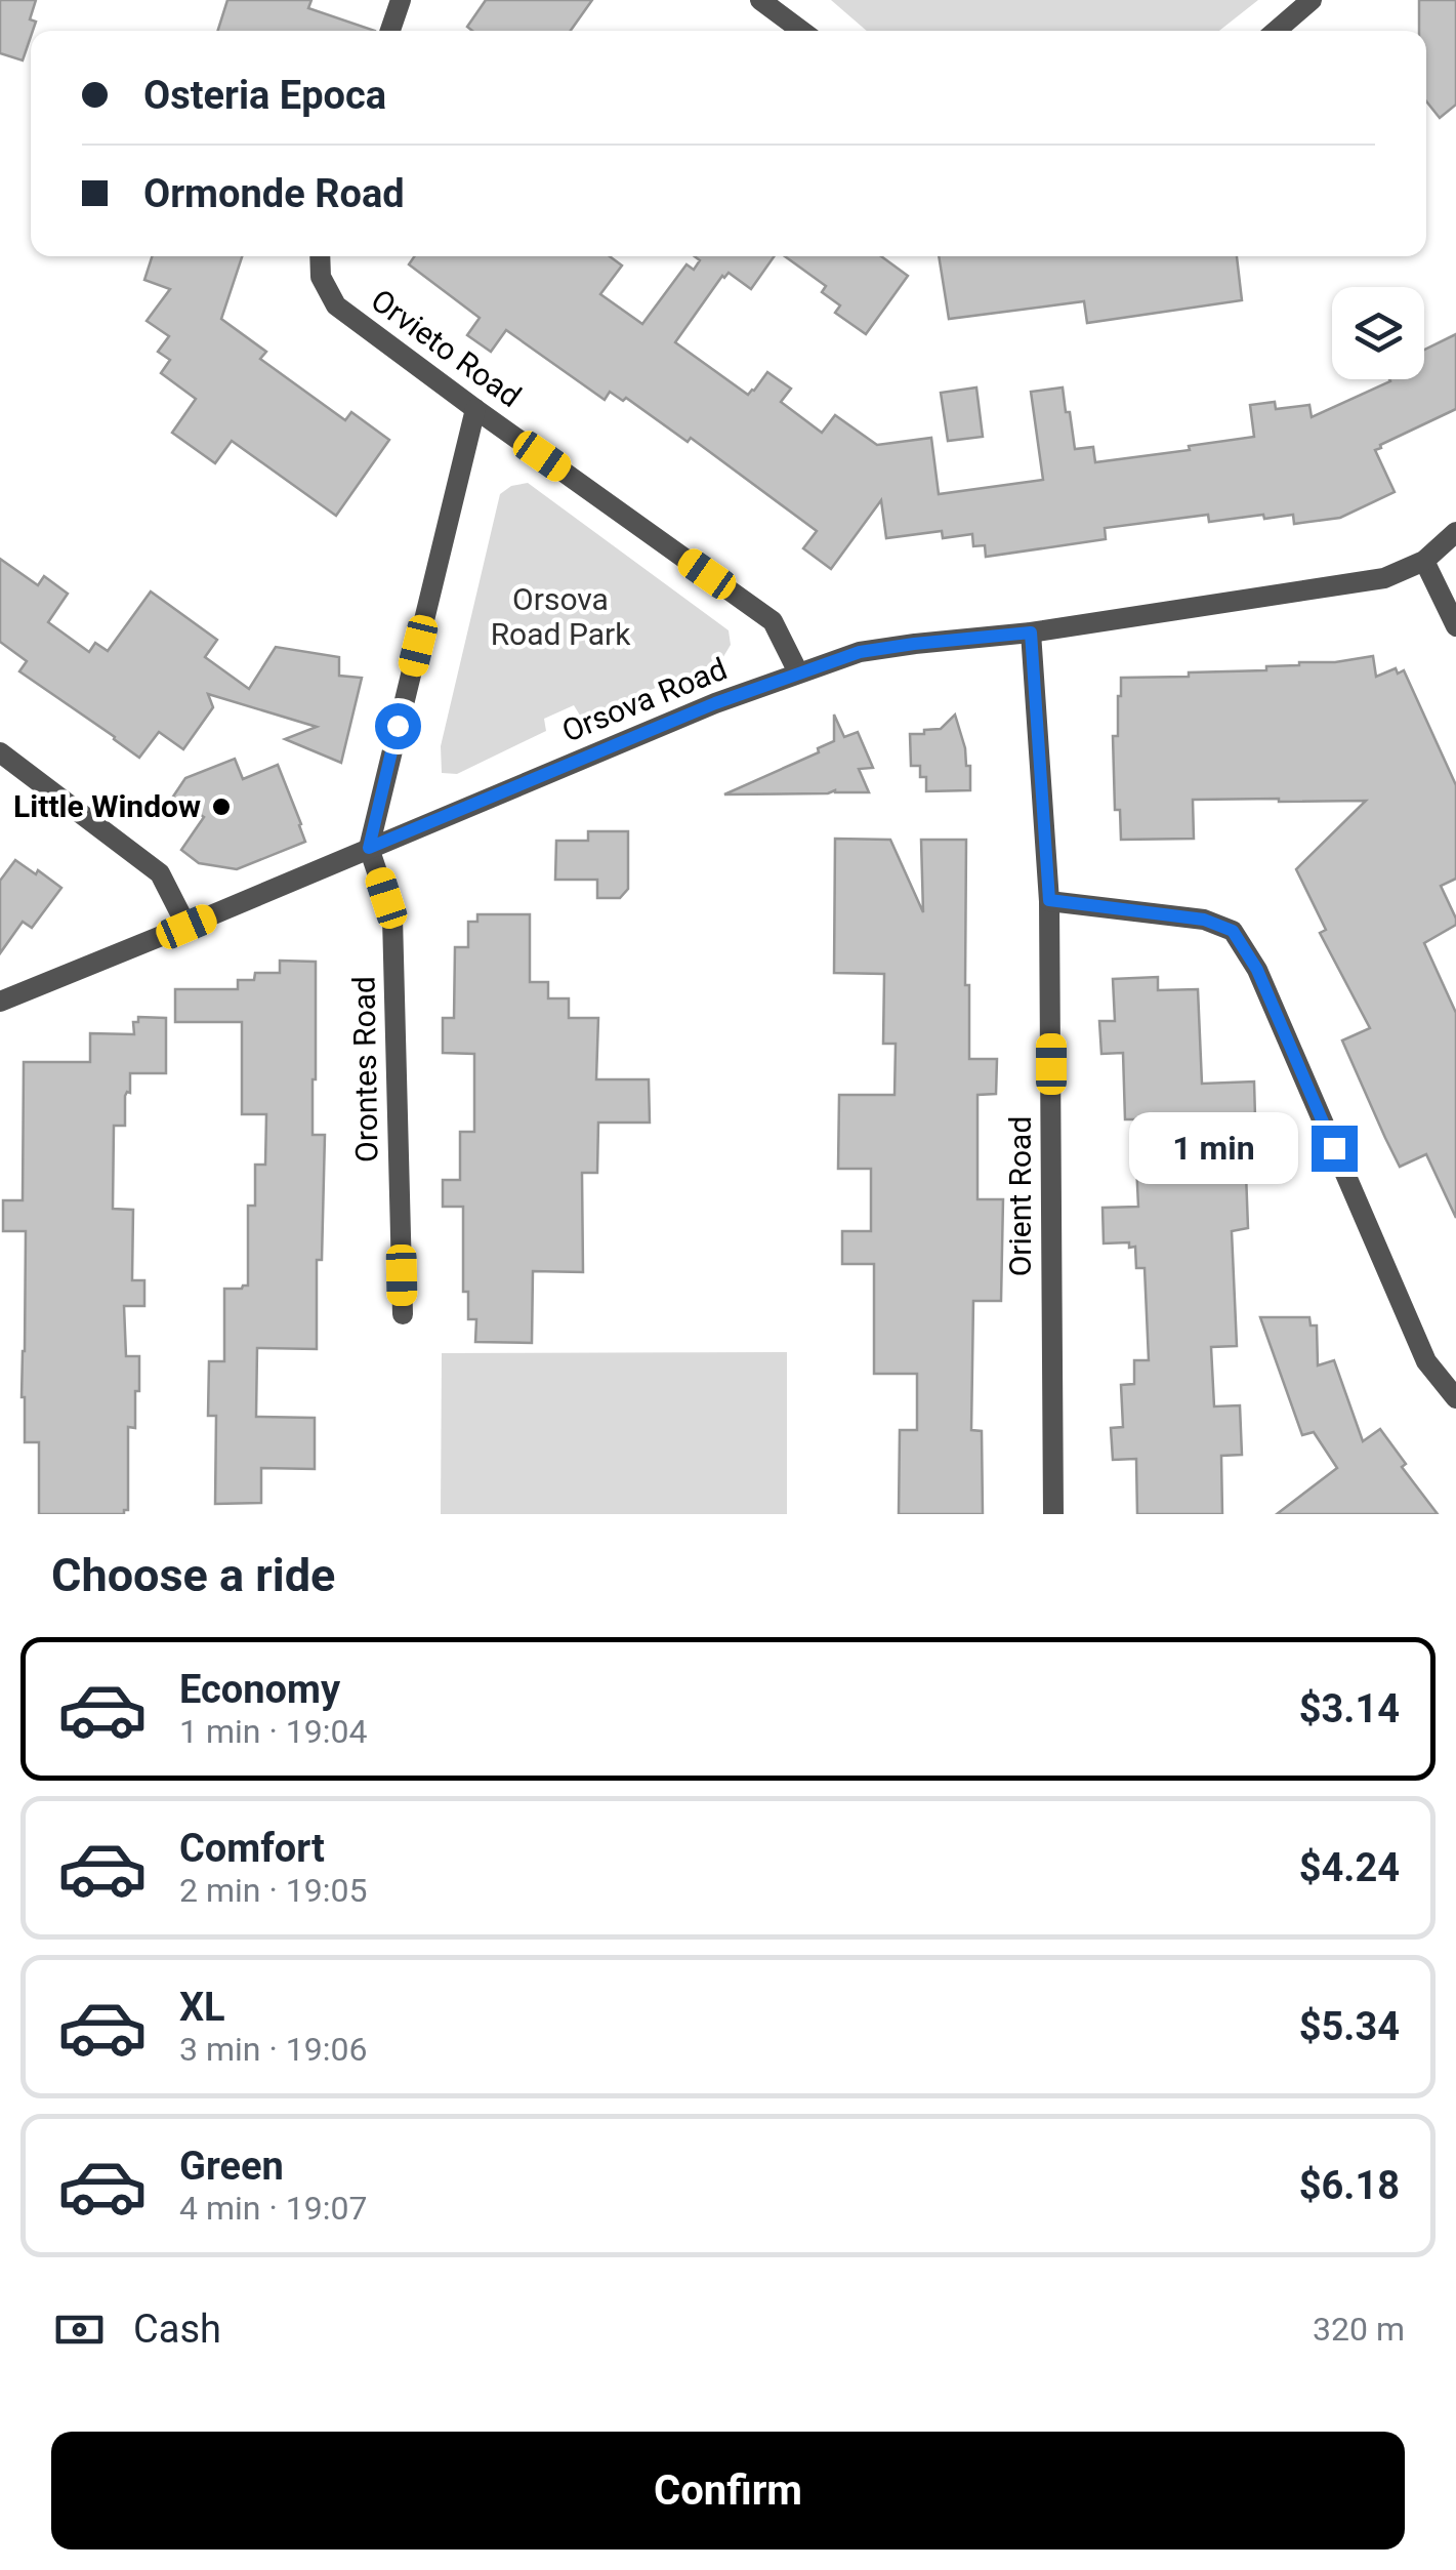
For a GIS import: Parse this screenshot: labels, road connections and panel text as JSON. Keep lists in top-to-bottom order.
{
  "streets": {
    "street": [
      "Orvieto Road",
      "Orsova Road",
      "Orontes Road",
      "Orient Road"
    ]
  },
  "crossings": [
    ["Orvieto Road", "Orsova Road"],
    ["Orsova Road", "Orontes Road"],
    ["Orsova Road", "Orient Road"]
  ],
  "parks": ["Orsova Road Park"],
  "places": ["Little Window"],
  "page": {
    "banner": ["Osteria Epoca", "Ormonde Road"],
    "bubble": "1 min",
    "heading": "Choose a ride",
    "list": [
      {
        "name": "Economy",
        "note": "1 min · 19:04",
        "value": "$3.14"
      },
      {
        "name": "Comfort",
        "note": "2 min · 19:05",
        "value": "$4.24"
      },
      {
        "name": "XL",
        "note": "3 min · 19:06",
        "value": "$5.34"
      },
      {
        "name": "Green",
        "note": "4 min · 19:07",
        "value": "$6.18"
      }
    ],
    "pay": ["Cash", "320 m"],
    "buttons": "Confirm"
  }
}
